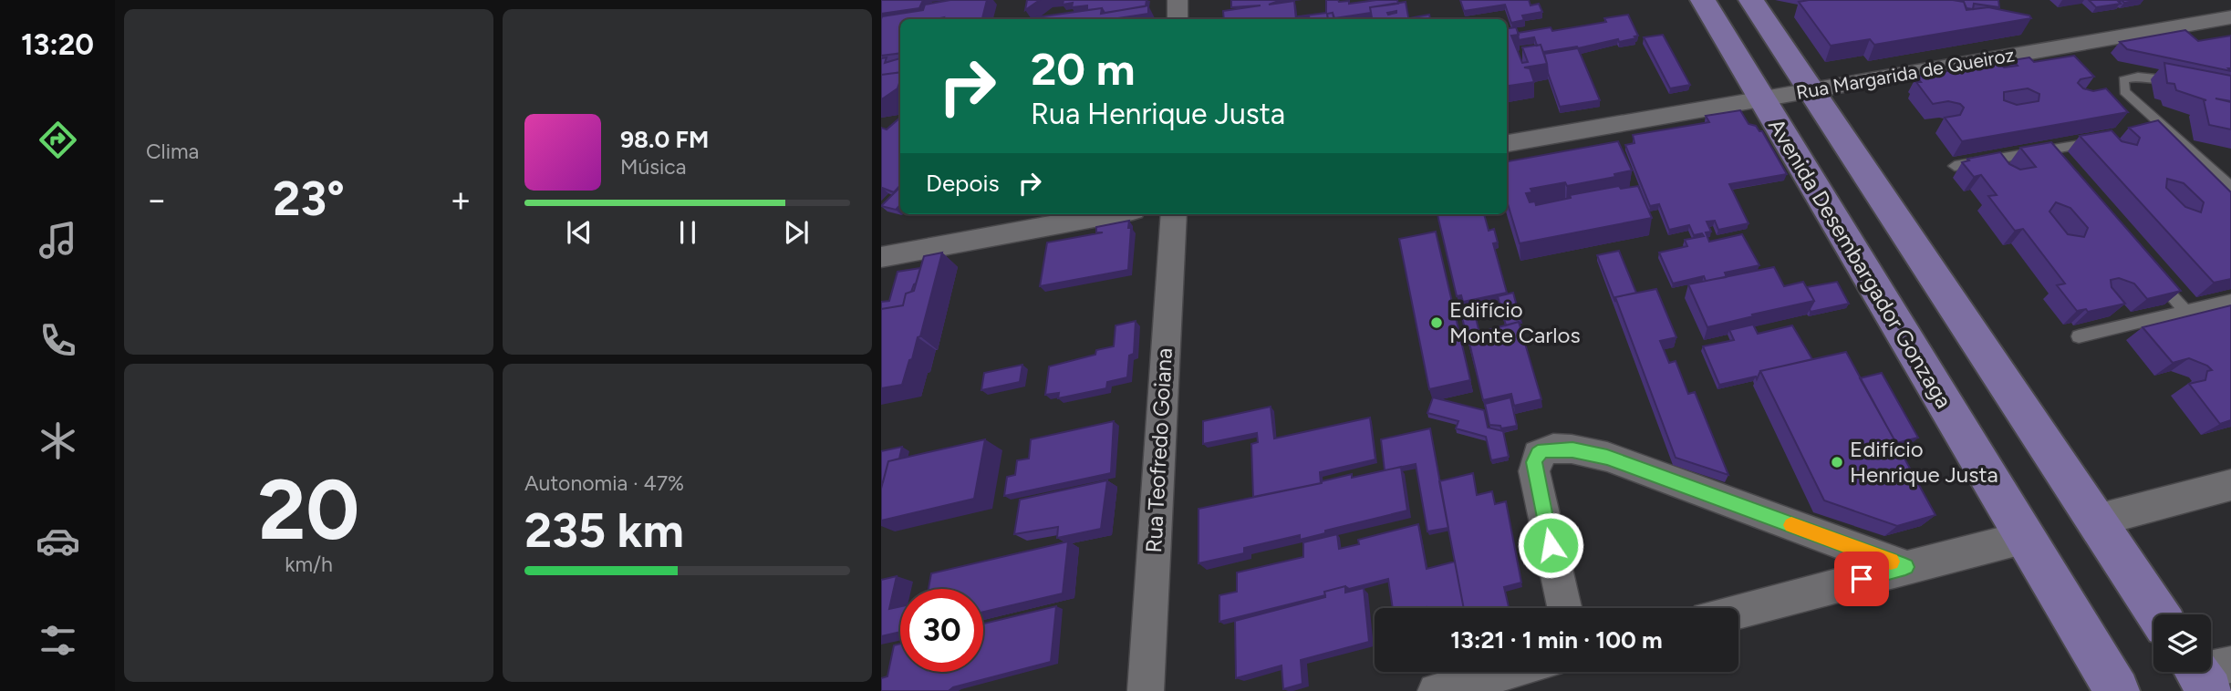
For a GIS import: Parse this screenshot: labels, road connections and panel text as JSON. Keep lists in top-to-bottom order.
{
  "streets": {
    "main road": ["Avenida Desembargador Gonzaga"],
    "street": ["Rua Margarida de Queiroz", "Rua Teofredo Goiana"]
  },
  "crossings": [
    ["Rua Margarida de Queiroz", "Avenida Desembargador Gonzaga"]
  ],
  "places": ["Edifício Monte Carlos", "Edifício Henrique Justa"],
  "page": {
    "tabs": "13:20",
    "tile": [
      "Clima",
      ["20", "km/h"],
      ["Autonomia · 47%", "235 km"]
    ],
    "turn": ["20 m", "Rua Henrique Justa"],
    "song": ["98.0 FM", "Música"],
    "then": "Depois",
    "heat": ["−", "23°", "+"],
    "limit": "30",
    "trip": "13:21 · 1 min · 100 m"
  }
}
